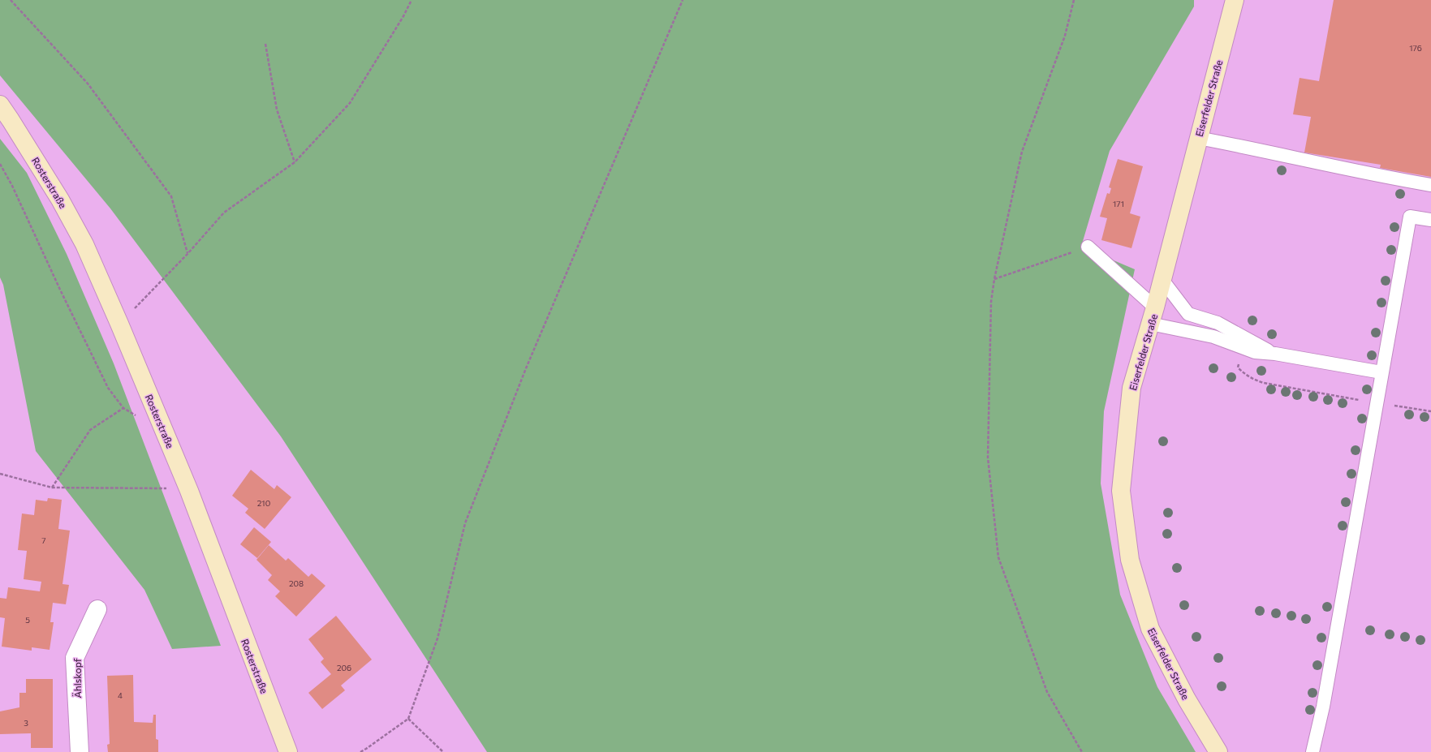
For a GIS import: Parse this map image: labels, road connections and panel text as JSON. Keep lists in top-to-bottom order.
{
  "streets": {
    "main road": ["Eiserfelder Straße", "Rosterstraße"],
    "street": ["Ählskopf"]
  },
  "house_numbers": [
    "176",
    "171",
    "210",
    "7",
    "208",
    "5",
    "206",
    "4",
    "3"
  ]
}
